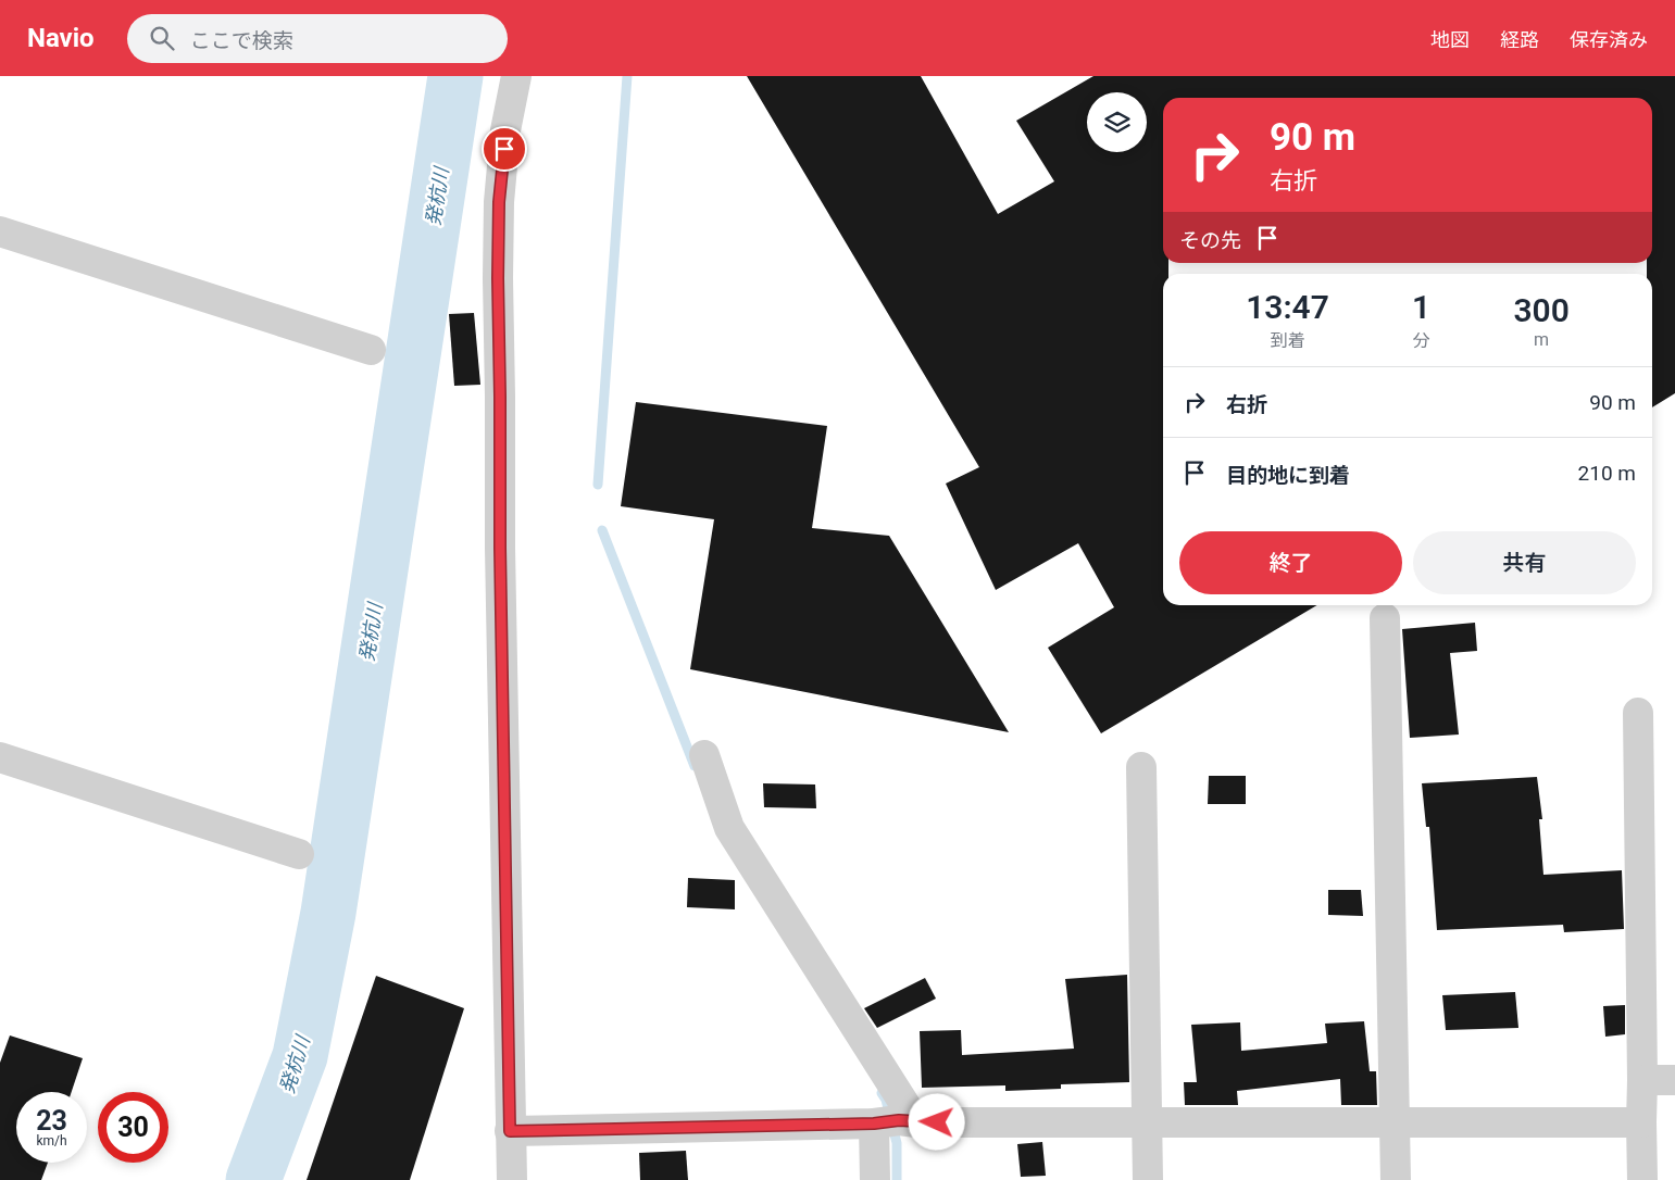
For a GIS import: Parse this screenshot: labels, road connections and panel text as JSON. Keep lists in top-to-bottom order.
{
  "water": ["発杭川"],
  "page": {
    "header": "Navio",
    "search": "ここで検索",
    "nav": ["地図", "経路", "保存済み"],
    "turn": ["90 m", "右折"],
    "then": "その先",
    "eta": [
      "13:47",
      "到着",
      "1",
      "分",
      "300",
      "m"
    ],
    "list": [
      {
        "name": "右折",
        "value": "90 m"
      },
      {
        "name": "目的地に到着",
        "value": "210 m"
      }
    ],
    "buttons": ["終了", "共有"],
    "speed": "23 km/h",
    "limit": "30"
  }
}
